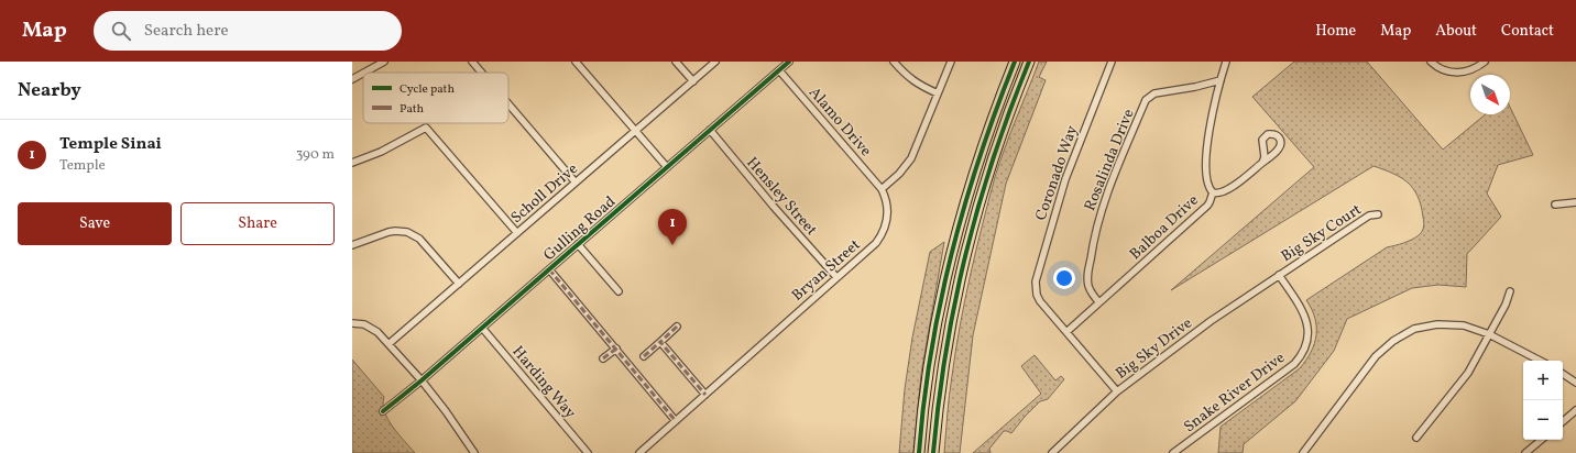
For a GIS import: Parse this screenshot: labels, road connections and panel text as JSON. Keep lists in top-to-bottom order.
{
  "streets": {
    "street": [
      "Alamo Drive",
      "Rosalinda Drive",
      "Coronado Way",
      "Scholl Drive",
      "Hensley Street",
      "Balboa Drive",
      "Gulling Road",
      "Big Sky Court",
      "Bryan Street",
      "Big Sky Drive",
      "Harding Way",
      "Snake River Drive"
    ]
  },
  "crossings": [
    ["Alamo Drive", "Gulling Road"],
    ["Alamo Drive", "Bryan Street"],
    ["Rosalinda Drive", "Balboa Drive"],
    ["Coronado Way", "Balboa Drive"],
    ["Hensley Street", "Gulling Road"],
    ["Hensley Street", "Bryan Street"],
    ["Gulling Road", "Harding Way"],
    ["Big Sky Court", "Big Sky Drive"],
    ["Big Sky Court", "Snake River Drive"],
    ["Big Sky Drive", "Snake River Drive"]
  ],
  "legend": ["Cycle path", "Path"],
  "north": "bottom right",
  "page": {
    "header": "Map",
    "search": "Search here",
    "nav": [
      "Home",
      "Map",
      "About",
      "Contact"
    ],
    "heading": "Nearby",
    "list": [
      {
        "mark": "1",
        "name": "Temple Sinai",
        "note": "Temple",
        "value": "390 m"
      }
    ],
    "buttons": ["Save", "Share"],
    "pins": "1",
    "map_buttons": ["+", "−"]
  }
}
